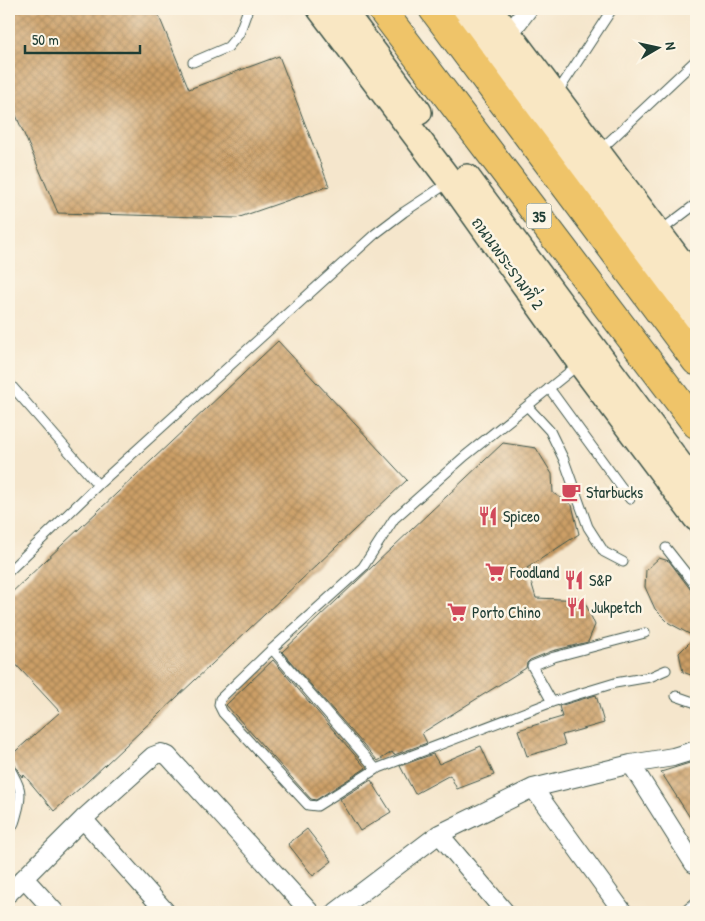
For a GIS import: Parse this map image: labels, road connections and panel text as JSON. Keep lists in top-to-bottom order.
{
  "streets": {
    "highway": ["35"],
    "main road": ["ถนนพระรามที่ 2"]
  },
  "places": {
    "cafe": ["Starbucks"],
    "restaurant": ["Spiceo", "S&P", "Jukpetch"],
    "supermarket": ["Foodland", "Porto Chino"]
  },
  "scale_bar": "50 m",
  "north": "right"
}
